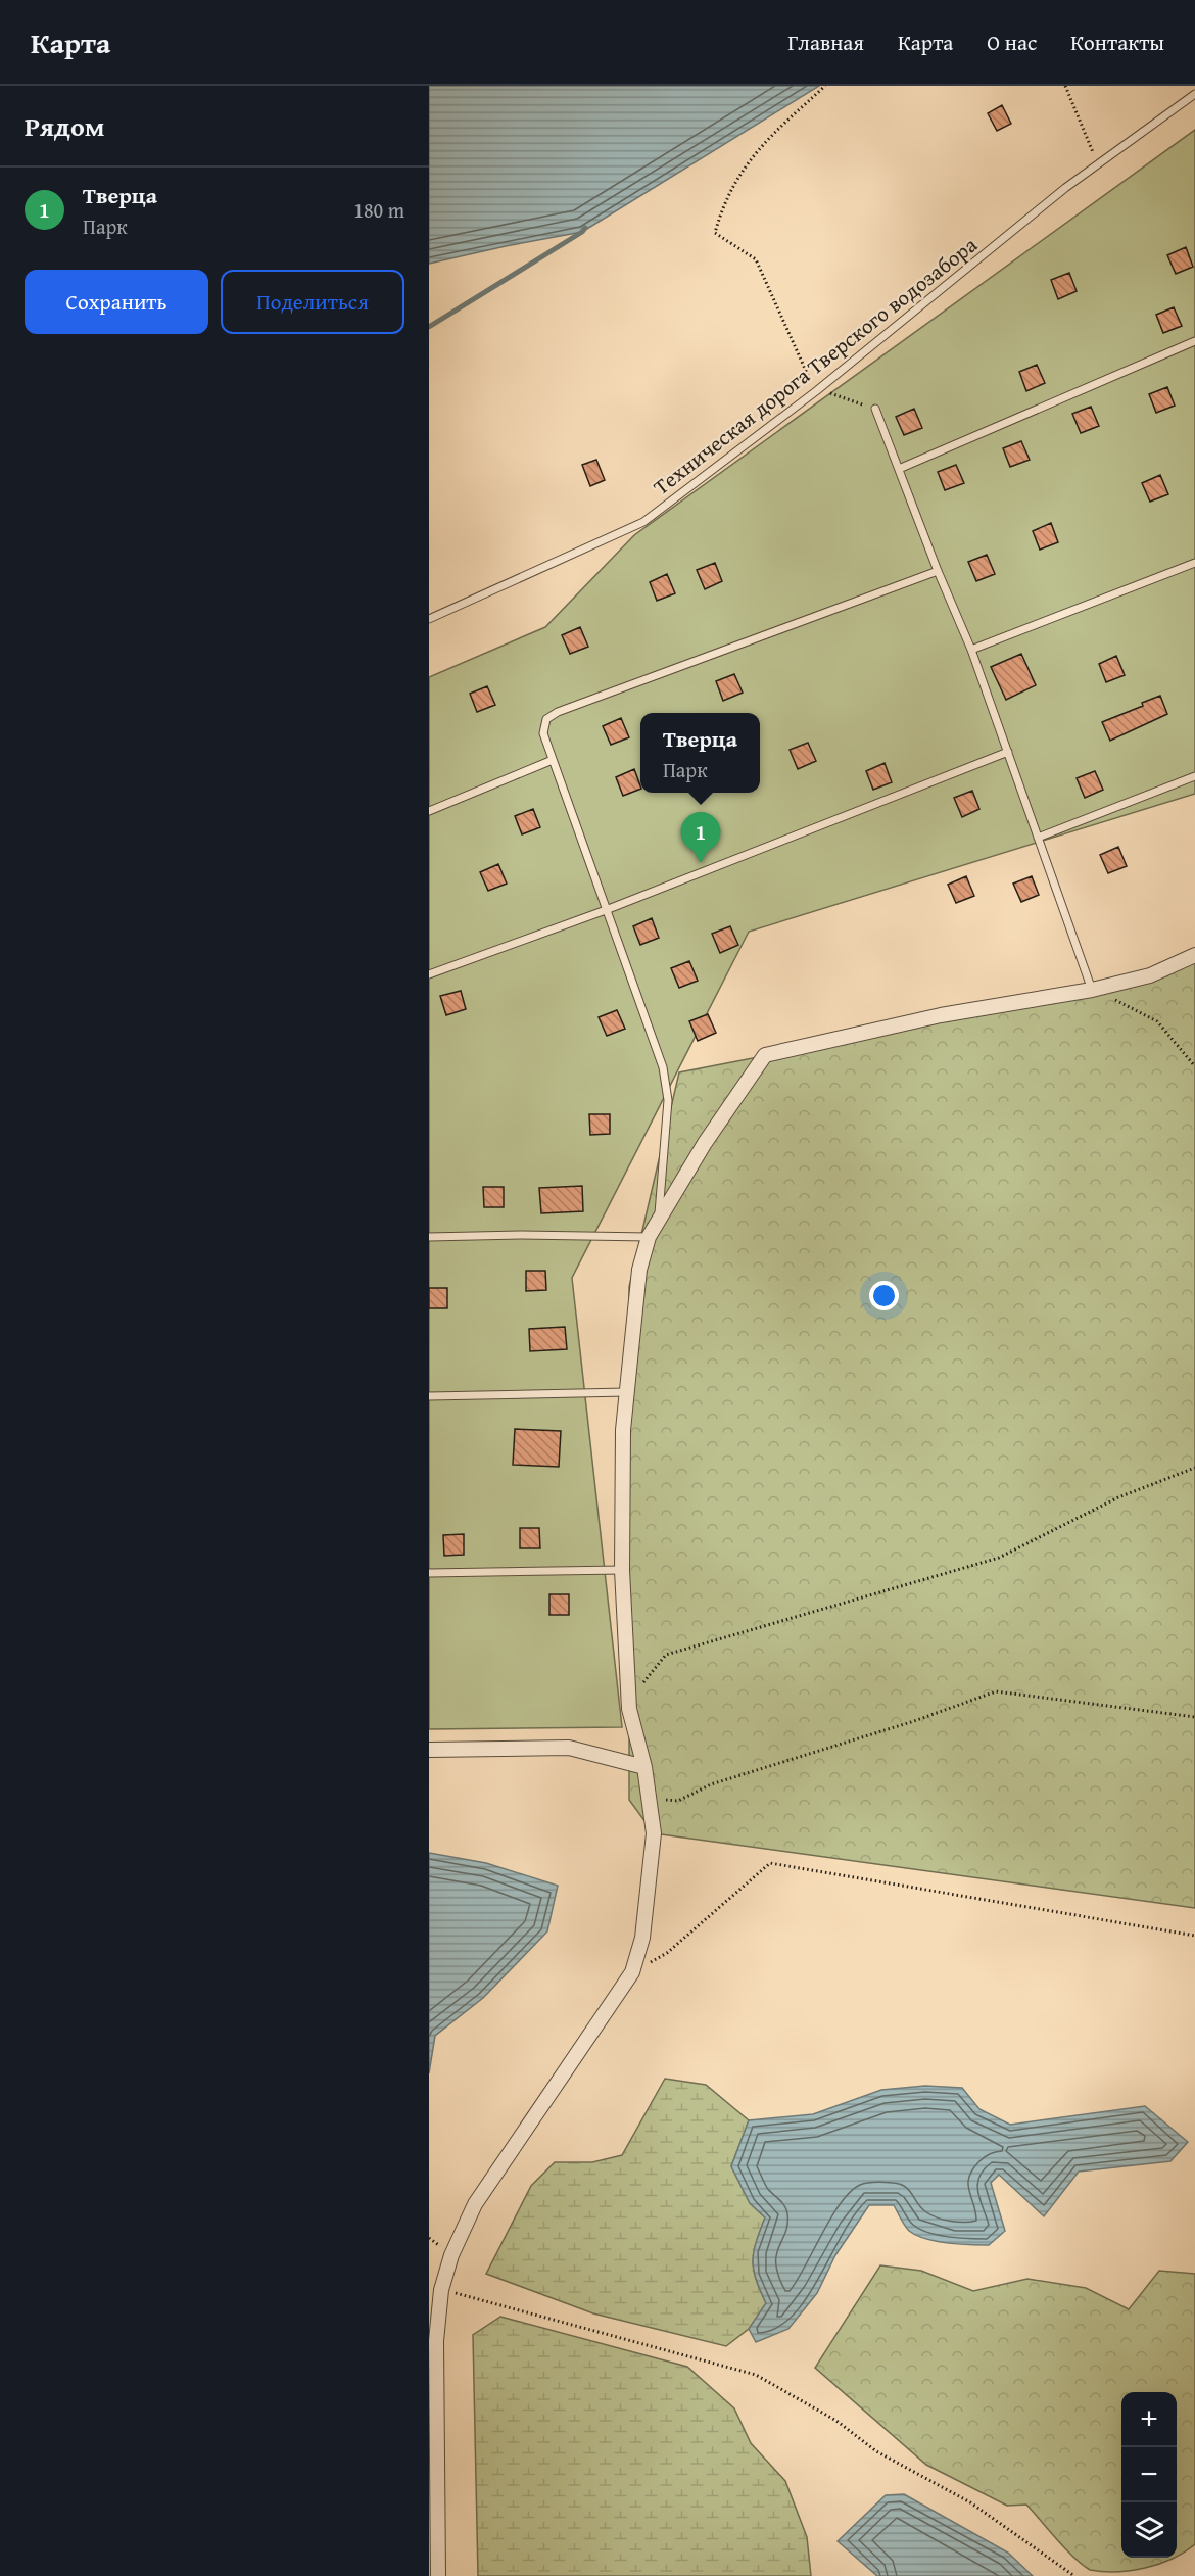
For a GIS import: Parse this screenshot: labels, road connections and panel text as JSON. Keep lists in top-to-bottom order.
{
  "streets": {
    "lane": ["Техническая дорога Тверского водозабора"]
  },
  "page": {
    "header": "Карта",
    "nav": [
      "Главная",
      "Карта",
      "О нас",
      "Контакты"
    ],
    "heading": "Рядом",
    "list": [
      {
        "mark": "1",
        "name": "Тверца",
        "note": "Парк",
        "value": "180 m"
      }
    ],
    "buttons": ["Сохранить", "Поделиться"],
    "popup": ["Тверца", "Парк"],
    "pins": "1",
    "map_buttons": ["+", "−"]
  }
}
